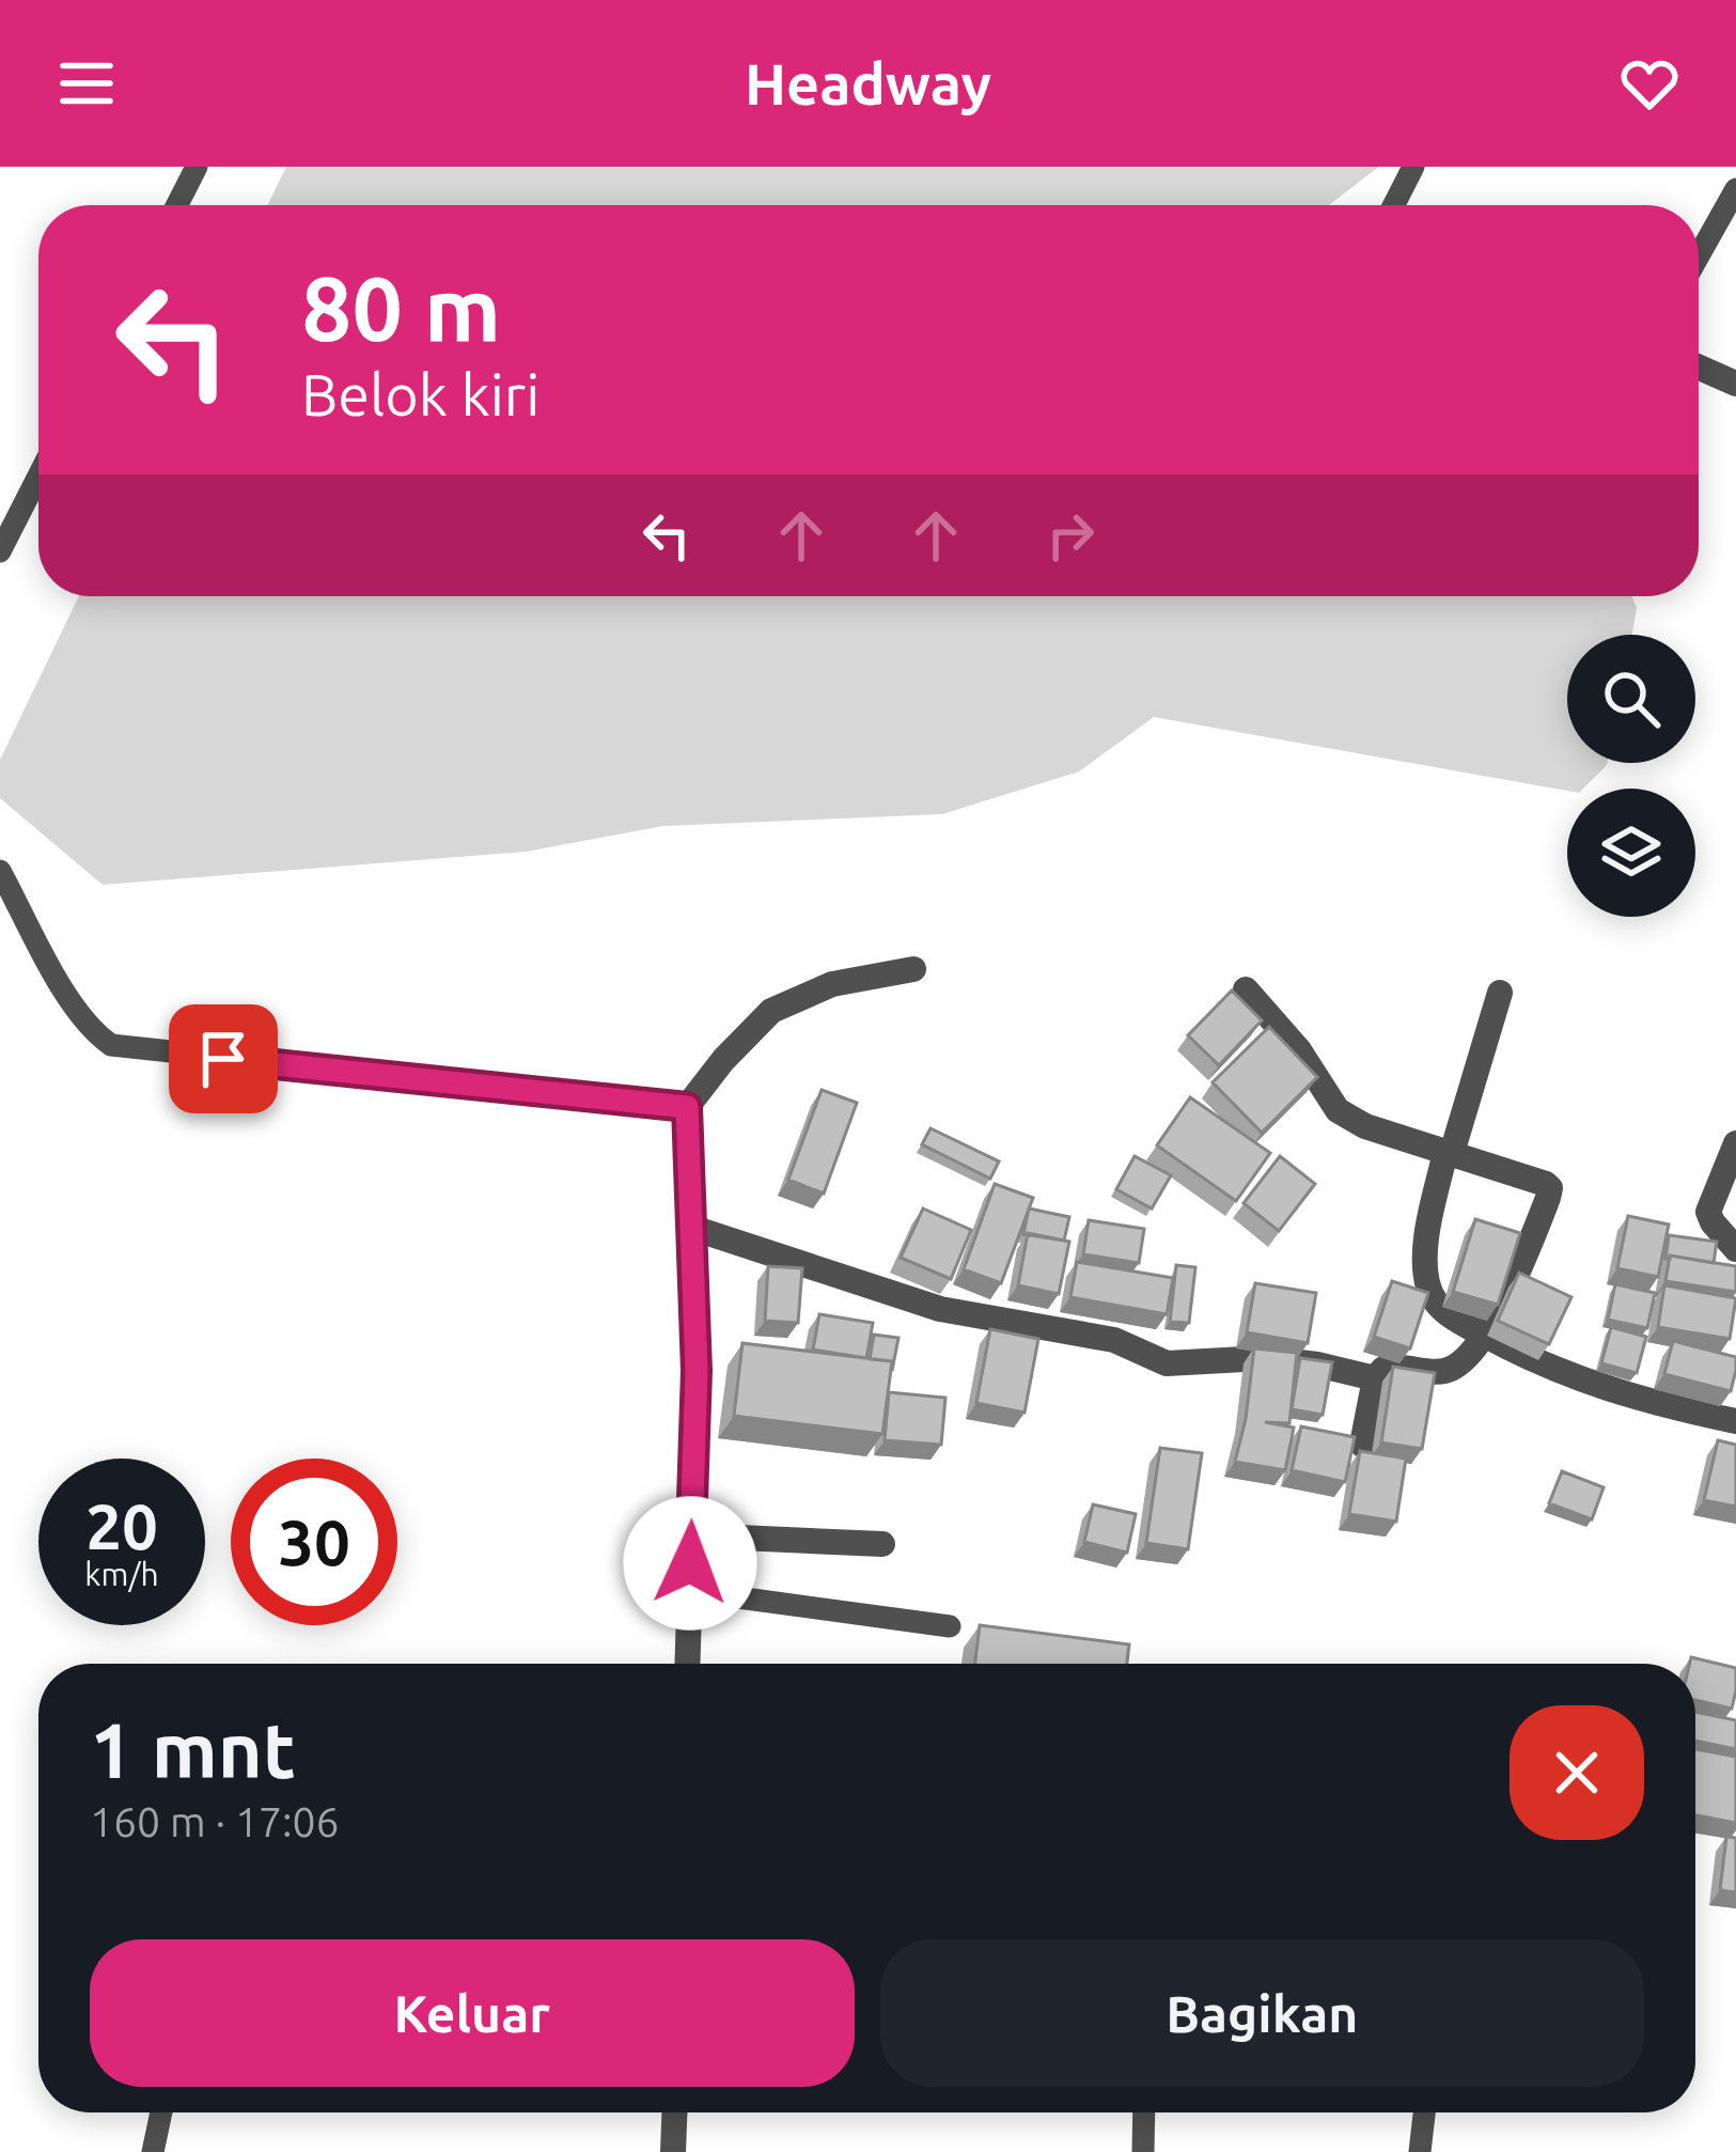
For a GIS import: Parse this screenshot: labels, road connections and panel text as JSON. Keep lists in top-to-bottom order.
{
  "page": {
    "header": "Headway",
    "turn": ["80 m", "Belok kiri"],
    "speed": "20 km/h",
    "limit": "30",
    "heading": ["1 mnt", "160 m · 17:06"],
    "buttons": ["Keluar", "Bagikan"]
  }
}
